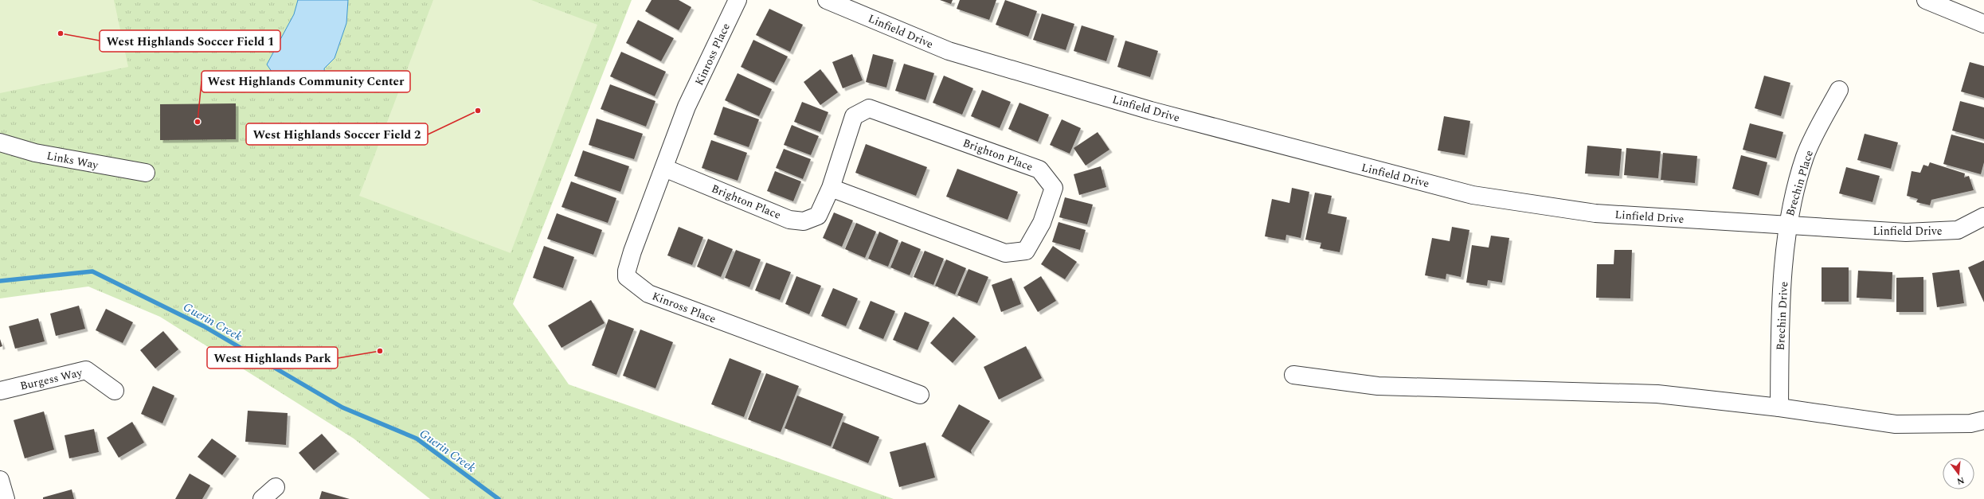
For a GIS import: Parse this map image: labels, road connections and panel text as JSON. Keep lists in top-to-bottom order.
{
  "streets": {
    "street": [
      "Linfield Drive",
      "Kinross Place",
      "Brighton Place",
      "Links Way",
      "Brechin Place",
      "Brechin Drive",
      "Burgess Way"
    ]
  },
  "crossings": [
    ["Linfield Drive", "Brechin Place"],
    ["Linfield Drive", "Brechin Drive"],
    ["Kinross Place", "Brighton Place"],
    ["Brechin Place", "Brechin Drive"]
  ],
  "water": ["Guerin Creek"],
  "places": [
    "West Highlands Soccer Field 1",
    "West Highlands Soccer Field 2",
    "West Highlands Community Center",
    "West Highlands Park"
  ],
  "north": "bottom"
}
